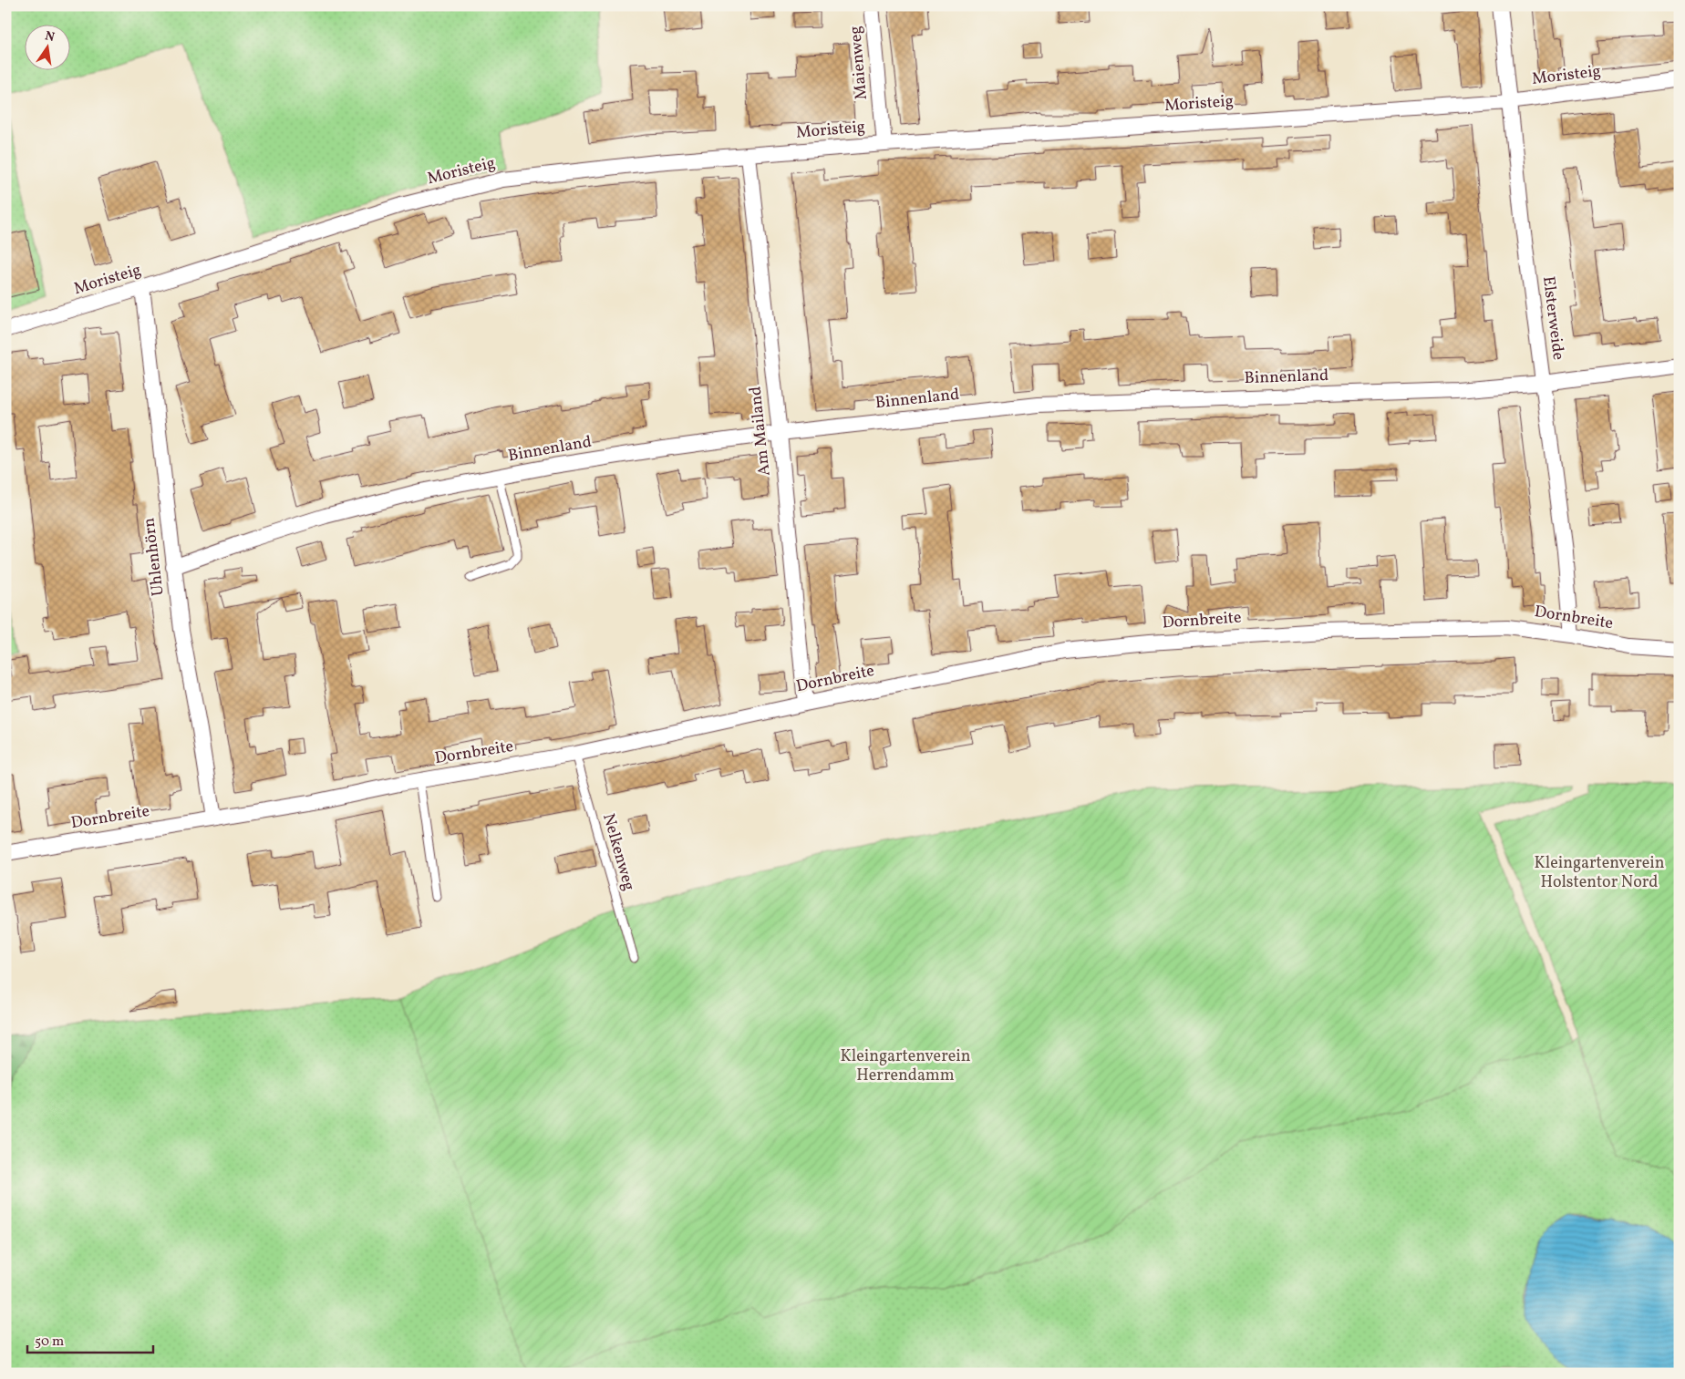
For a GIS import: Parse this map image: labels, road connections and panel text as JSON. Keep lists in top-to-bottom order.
{
  "streets": {
    "street": [
      "Maienweg",
      "Moristeig",
      "Elsterweide",
      "Binnenland",
      "Am Mailand",
      "Uhlenhörn",
      "Dornbreite"
    ],
    "lane": ["Nelkenweg"]
  },
  "crossings": [
    ["Maienweg", "Moristeig"],
    ["Moristeig", "Elsterweide"],
    ["Moristeig", "Am Mailand"],
    ["Moristeig", "Uhlenhörn"],
    ["Elsterweide", "Binnenland"],
    ["Elsterweide", "Dornbreite"],
    ["Binnenland", "Am Mailand"],
    ["Binnenland", "Uhlenhörn"],
    ["Am Mailand", "Dornbreite"],
    ["Uhlenhörn", "Dornbreite"],
    ["Dornbreite", "Nelkenweg"]
  ],
  "parks": ["Kleingartenverein Holstentor Nord", "Kleingartenverein Herrendamm"],
  "scale_bar": "50 m",
  "north": "top"
}
